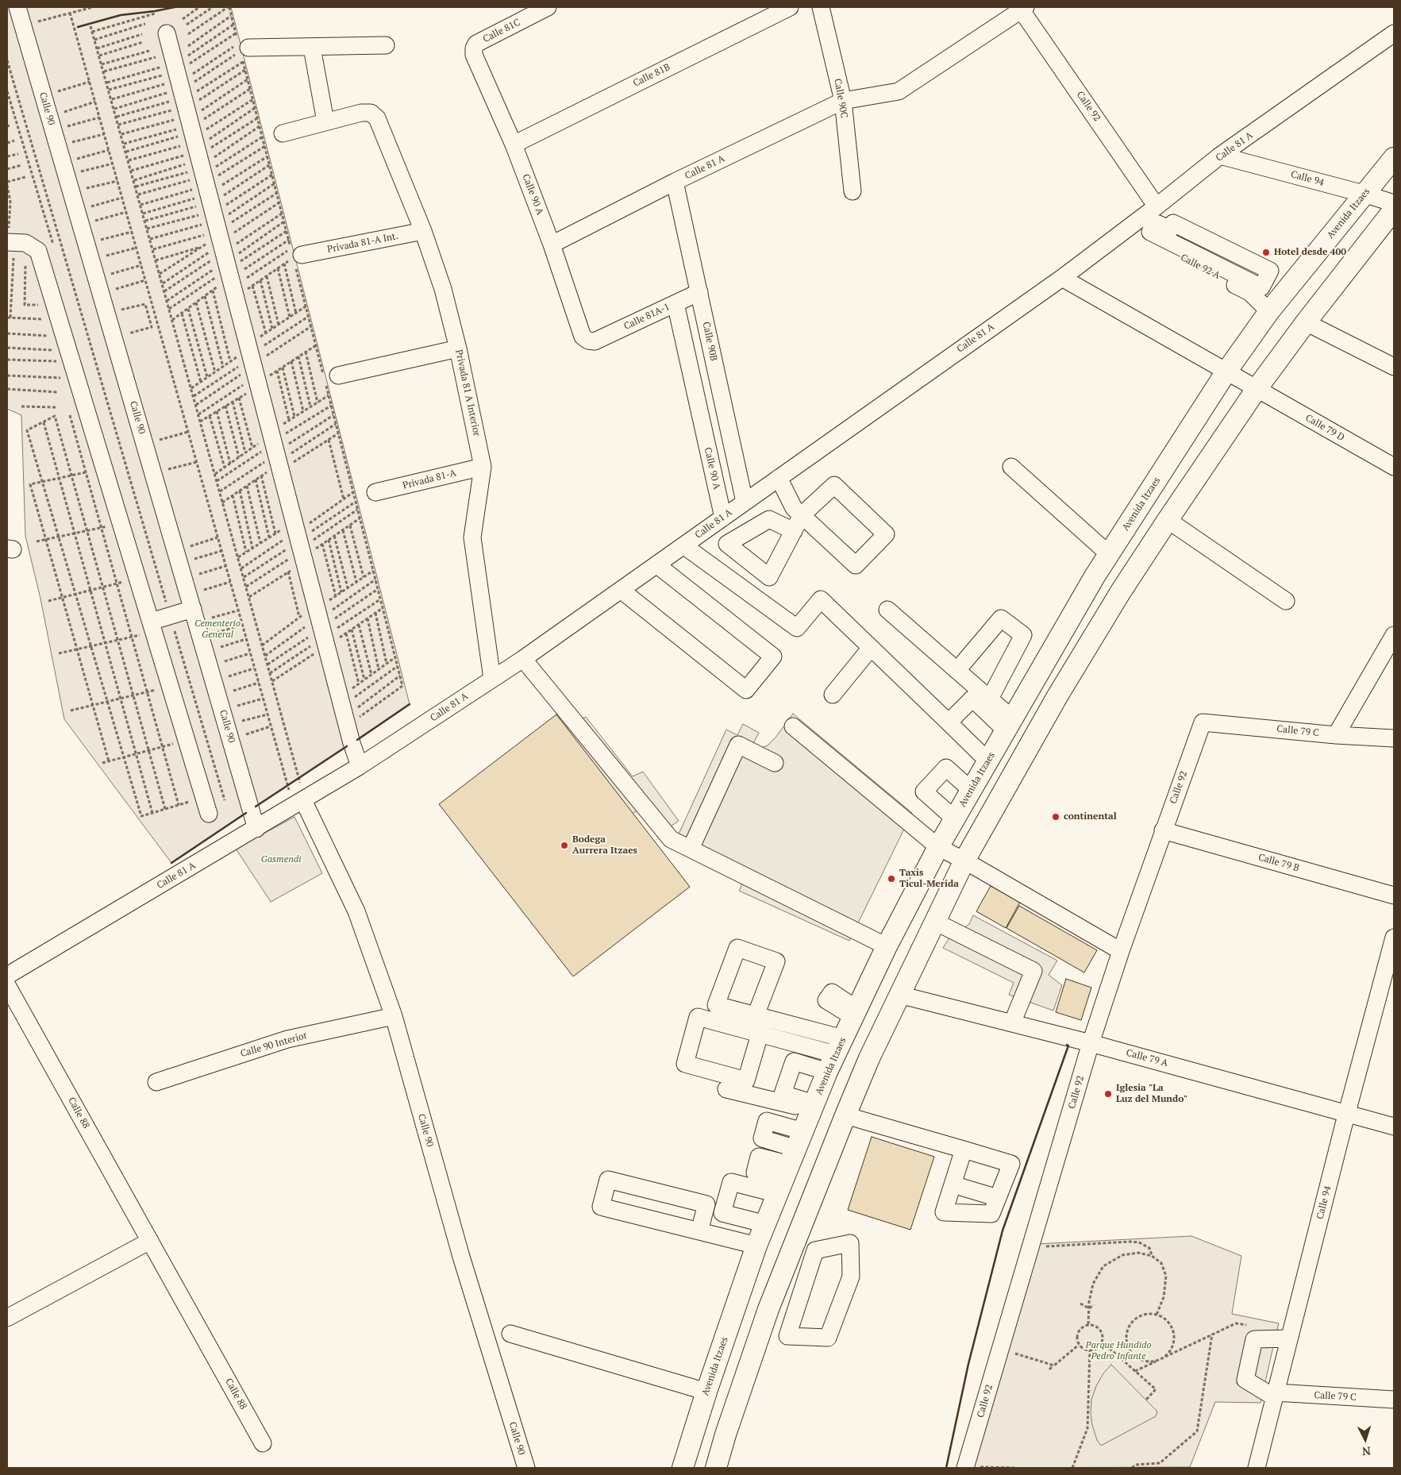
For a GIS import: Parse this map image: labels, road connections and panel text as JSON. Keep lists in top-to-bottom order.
{
  "streets": {
    "main road": ["Avenida Itzaes"],
    "street": [
      "Calle 81C",
      "Calle 81B",
      "Calle 90C",
      "Calle 92",
      "Calle 90",
      "Calle 81 A",
      "Calle 94",
      "Calle 90 A",
      "Privada 81-A Int.",
      "Calle 92 A",
      "Calle 81A-1",
      "Calle 90B",
      "Privada 81 A Interior",
      "Calle 79 D",
      "Privada 81-A",
      "Calle 79 C",
      "Calle 79 B",
      "Calle 90 Interior",
      "Calle 79 A",
      "Calle 88"
    ]
  },
  "crossings": [
    ["Calle 81C", "Calle 90 A"],
    ["Calle 81B", "Calle 90 A"],
    ["Calle 90C", "Calle 81 A"],
    ["Calle 92", "Calle 81 A"],
    ["Calle 92", "Calle 79 C"],
    ["Calle 92", "Calle 79 B"],
    ["Calle 92", "Calle 79 A"],
    ["Calle 90", "Calle 81 A"],
    ["Calle 90", "Calle 90 Interior"],
    ["Calle 81 A", "Calle 94"],
    ["Calle 81 A", "Calle 90 A"],
    ["Calle 81 A", "Calle 92 A"],
    ["Calle 81 A", "Calle 90B"],
    ["Calle 81 A", "Privada 81 A Interior"],
    ["Calle 94", "Avenida Itzaes"],
    ["Calle 94", "Calle 79 C"],
    ["Calle 94", "Calle 79 A"],
    ["Calle 90 A", "Calle 81A-1"],
    ["Avenida Itzaes", "Calle 92 A"],
    ["Privada 81-A Int.", "Privada 81 A Interior"],
    ["Calle 81A-1", "Calle 90B"],
    ["Privada 81 A Interior", "Privada 81-A"]
  ],
  "parks": ["Cementerio General", "Gasmendi", "Parque Hundido Pedro Infante"],
  "places": [
    "Hotel desde 400",
    "continental",
    "Bodega Aurrera Itzaes",
    "Taxis Ticul-Merida",
    "Iglesia \"La Luz del Mundo\""
  ],
  "north": "bottom"
}
